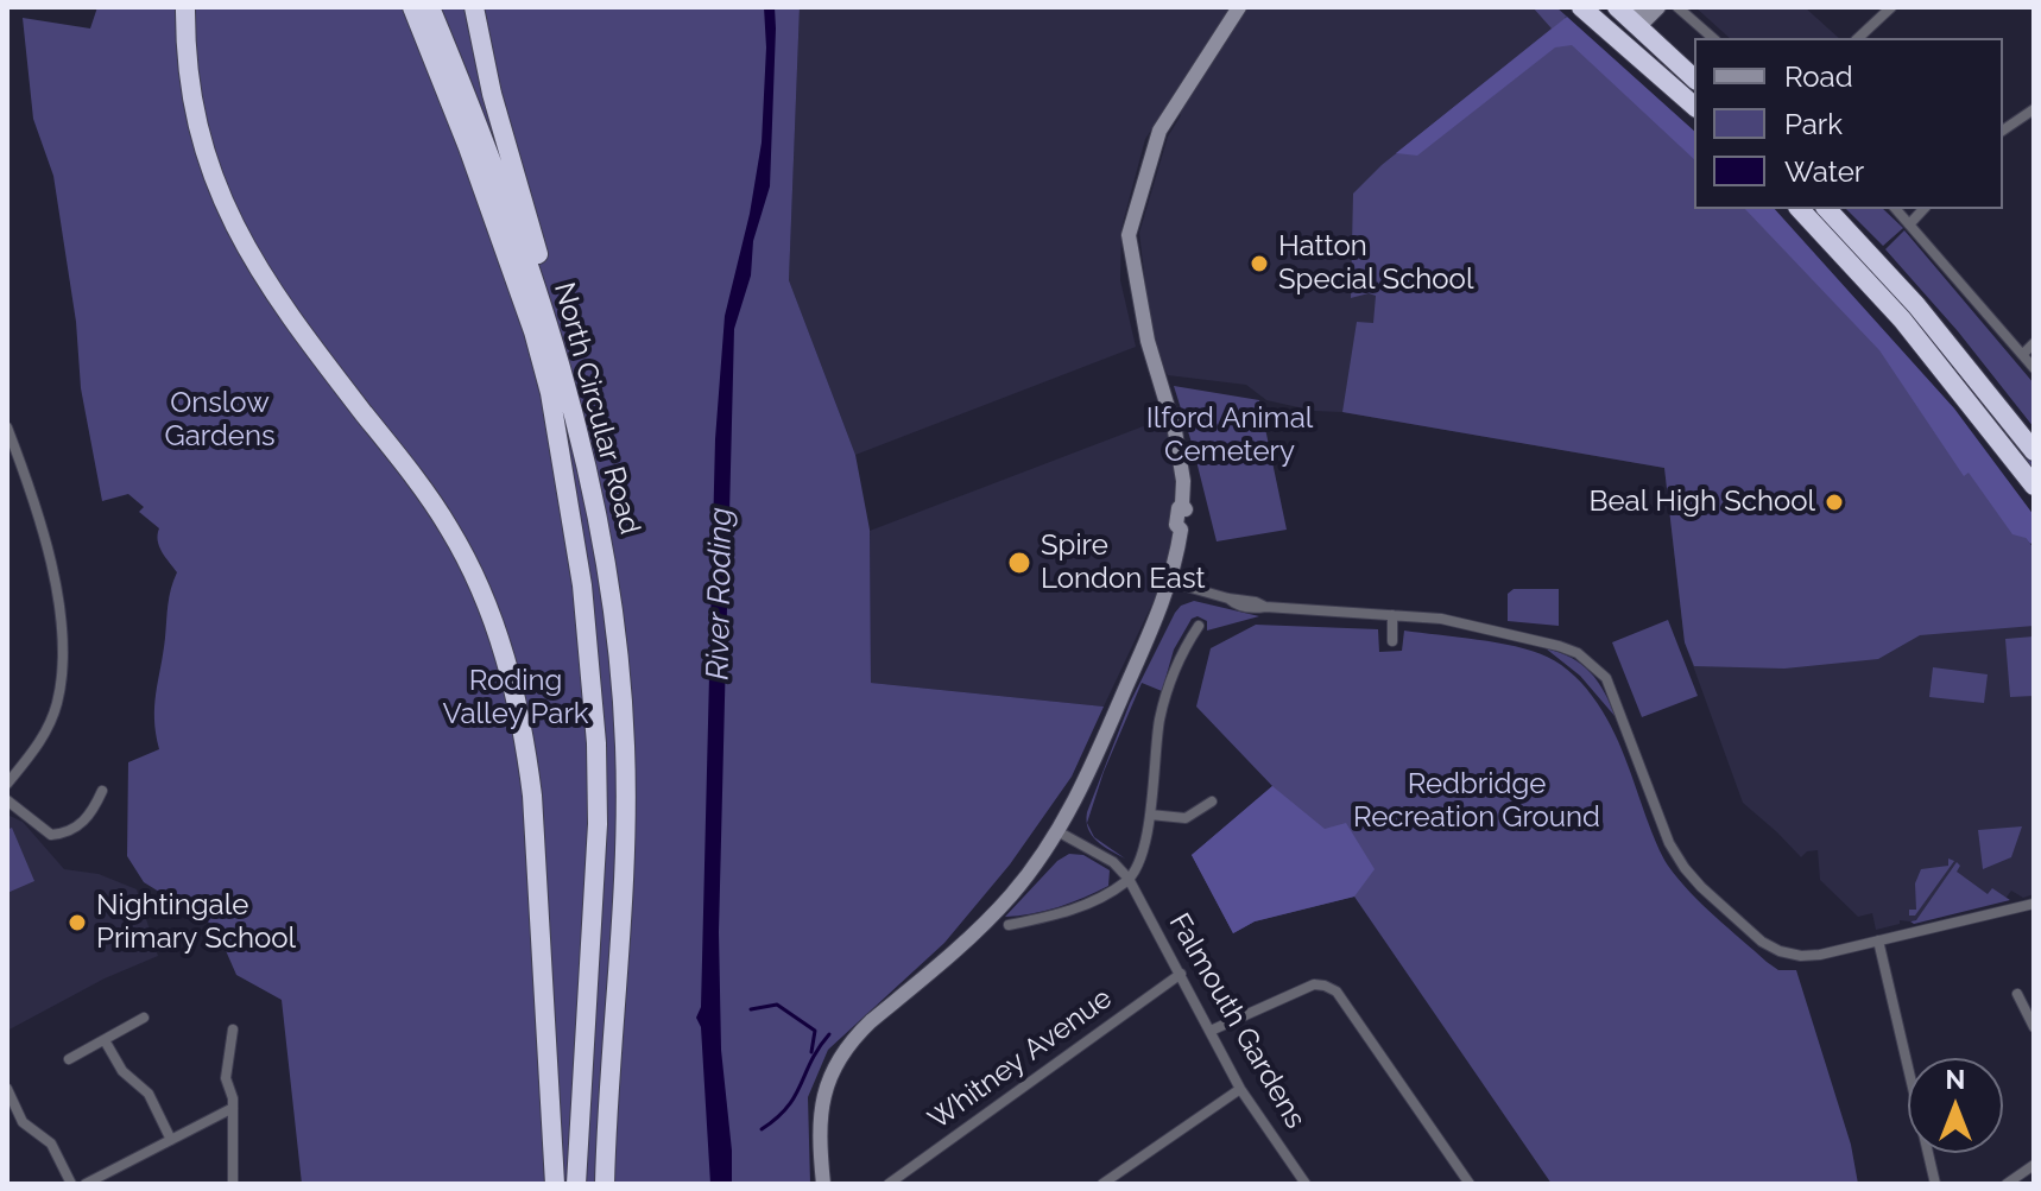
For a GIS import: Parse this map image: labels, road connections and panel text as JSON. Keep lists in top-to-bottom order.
{
  "streets": {
    "highway": ["North Circular Road"],
    "street": ["Falmouth Gardens", "Whitney Avenue"]
  },
  "crossings": [
    ["Falmouth Gardens", "Whitney Avenue"]
  ],
  "water": ["River Roding"],
  "parks": [
    "Onslow Gardens",
    "Ilford Animal Cemetery",
    "Roding Valley Park",
    "Redbridge Recreation Ground"
  ],
  "places": [
    "Hatton Special School",
    "Beal High School",
    "Spire London East",
    "Nightingale Primary School"
  ],
  "legend": ["Road", "Park", "Water"],
  "north": "top"
}
